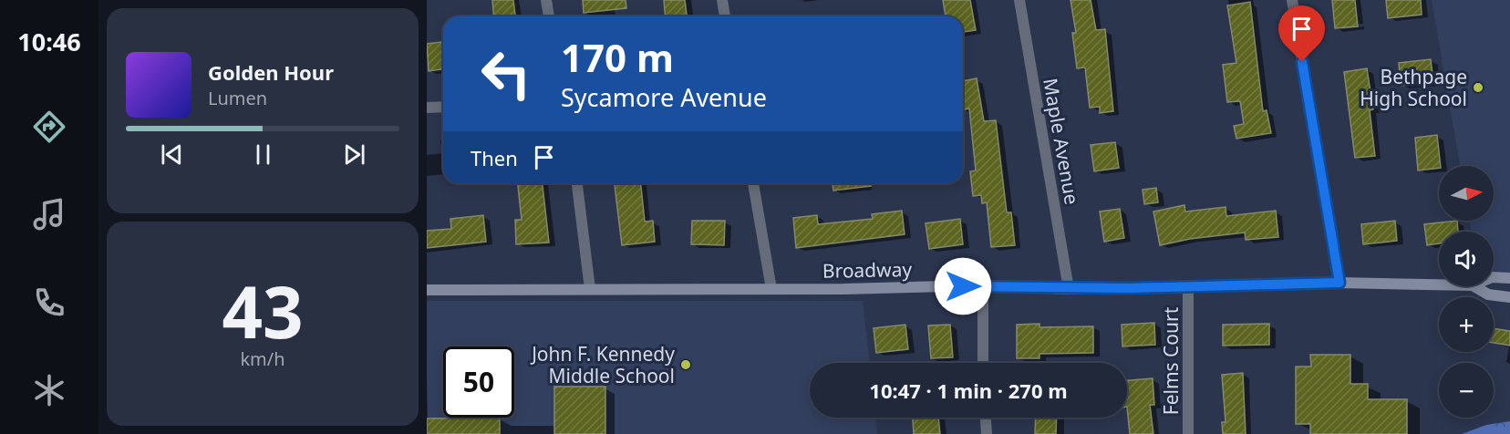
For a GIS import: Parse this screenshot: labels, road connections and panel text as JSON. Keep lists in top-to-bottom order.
{
  "streets": {
    "main road": ["Broadway"],
    "street": ["Maple Avenue", "Felms Court"]
  },
  "crossings": [
    ["Maple Avenue", "Broadway"],
    ["Broadway", "Felms Court"]
  ],
  "places": ["Bethpage High School", "John F. Kennedy Middle School"],
  "north": "right",
  "page": {
    "tabs": "10:46",
    "turn": ["170 m", "Sycamore Avenue"],
    "song": ["Golden Hour", "Lumen"],
    "then": "Then",
    "map_buttons": ["+", "−"],
    "tile": ["43", "km/h"],
    "limit": "50",
    "trip": "10:47 · 1 min · 270 m"
  }
}
